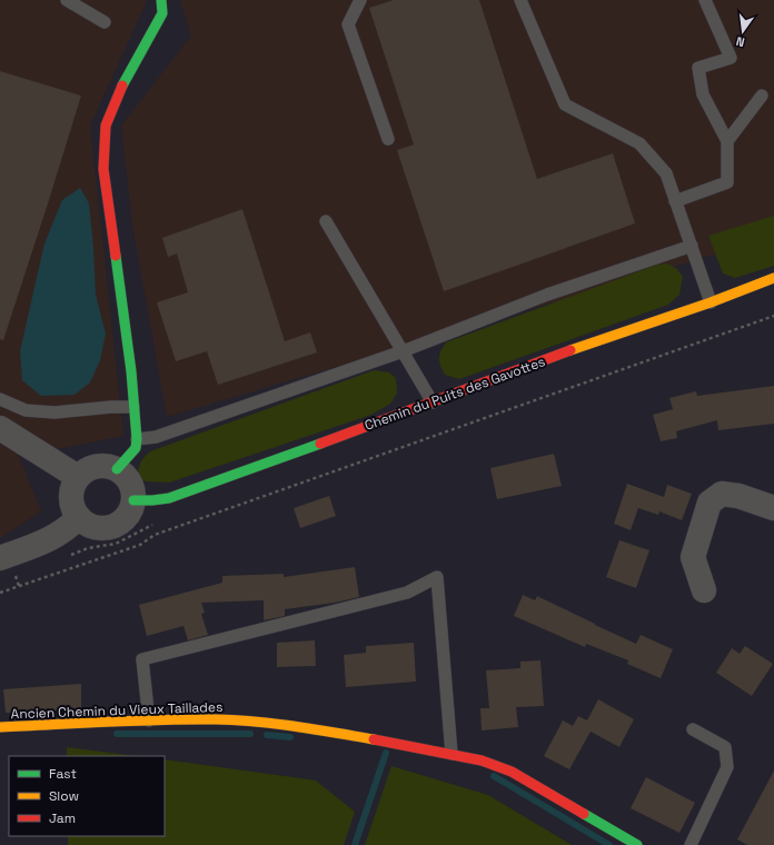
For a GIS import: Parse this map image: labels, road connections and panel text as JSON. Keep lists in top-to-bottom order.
{
  "streets": {
    "street": ["Chemin du Puits des Gavottes", "Ancien Chemin du Vieux Taillades"]
  },
  "legend": ["Fast", "Slow", "Jam"],
  "north": "bottom"
}
